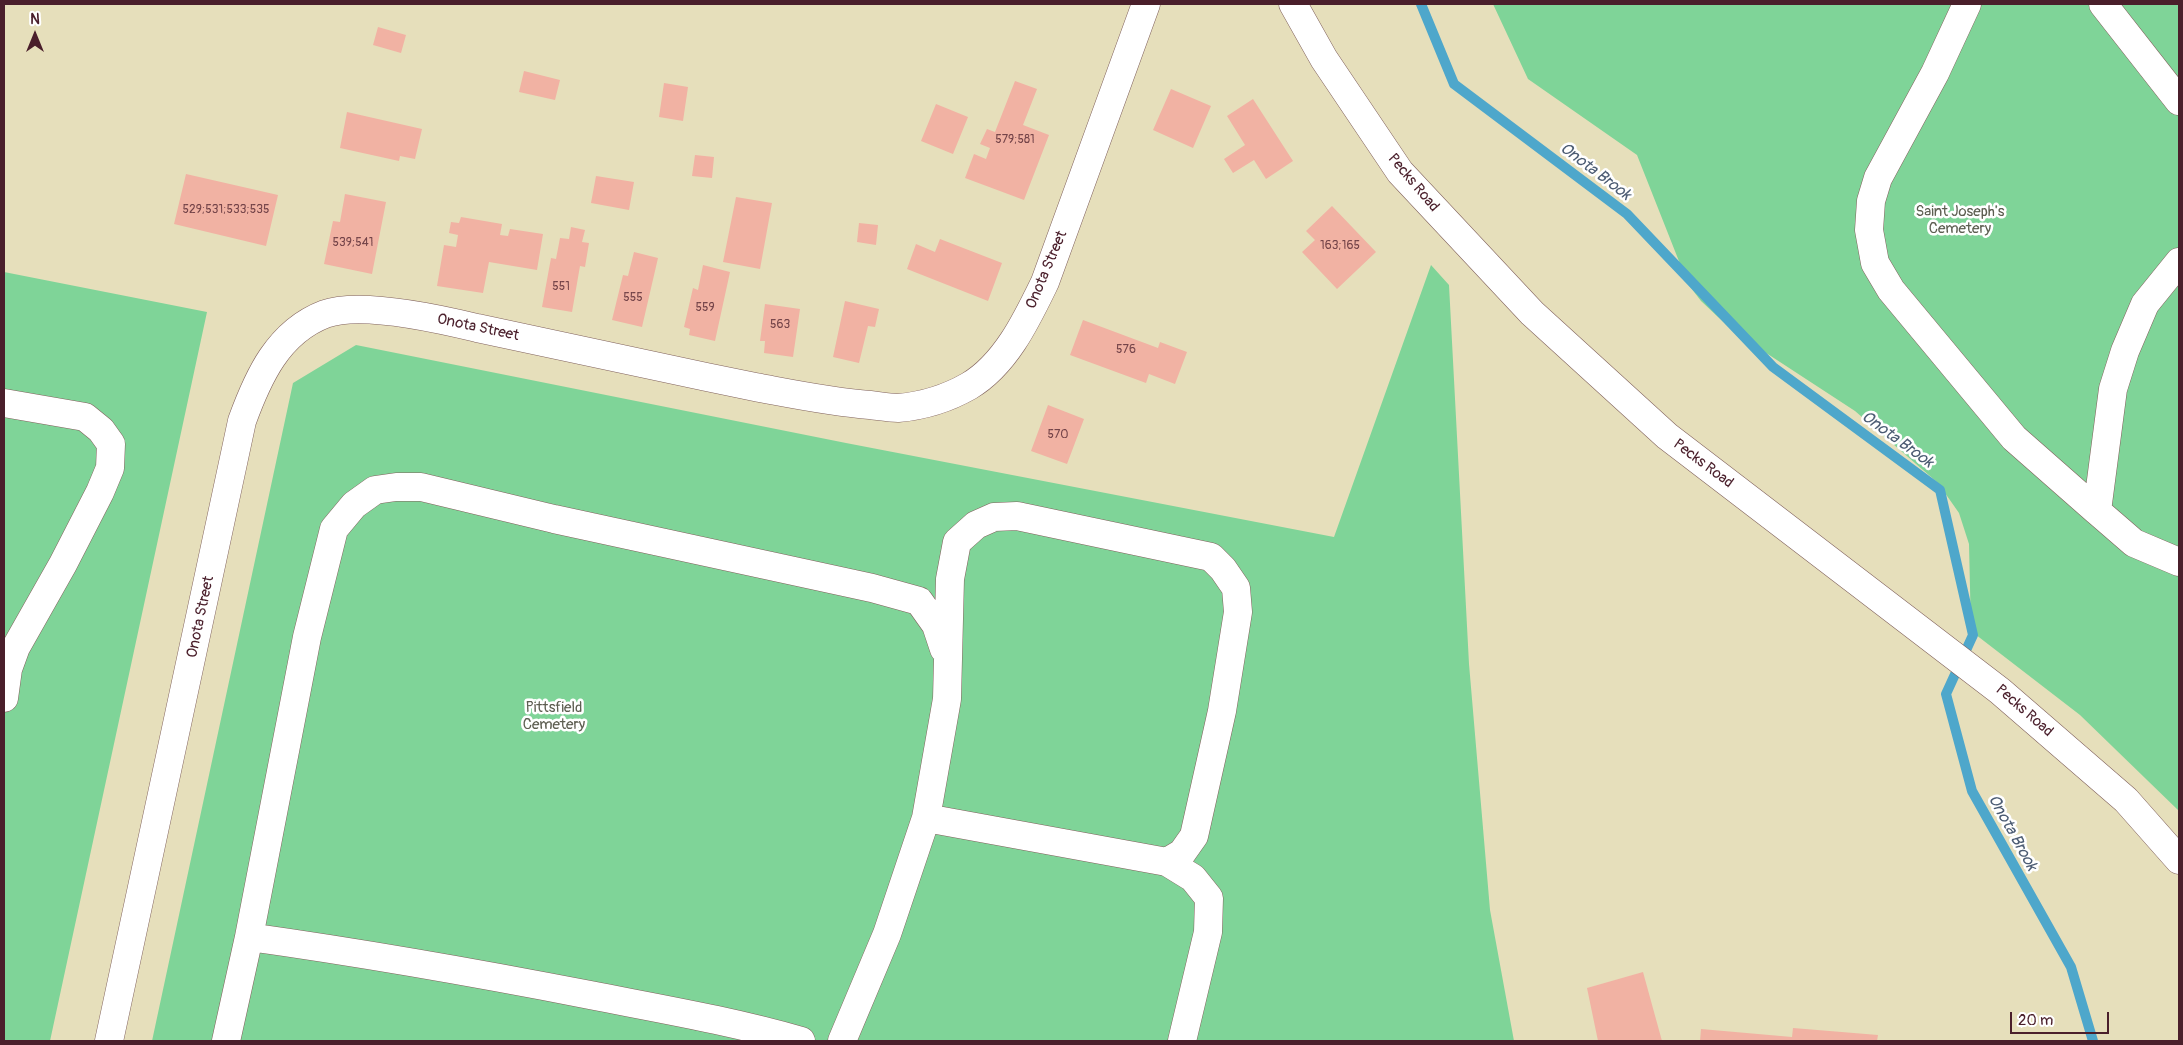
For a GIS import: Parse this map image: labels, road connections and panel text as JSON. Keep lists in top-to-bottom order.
{
  "streets": {
    "street": ["Pecks Road", "Onota Street"]
  },
  "water": ["Onota Brook"],
  "parks": ["Saint Joseph's Cemetery", "Pittsfield Cemetery"],
  "house_numbers": [
    "579;581",
    "529;531;533;535",
    "539;541",
    "163;165",
    "551",
    "555",
    "559",
    "563",
    "576",
    "570"
  ],
  "scale_bar": "20 m",
  "north": "top"
}
